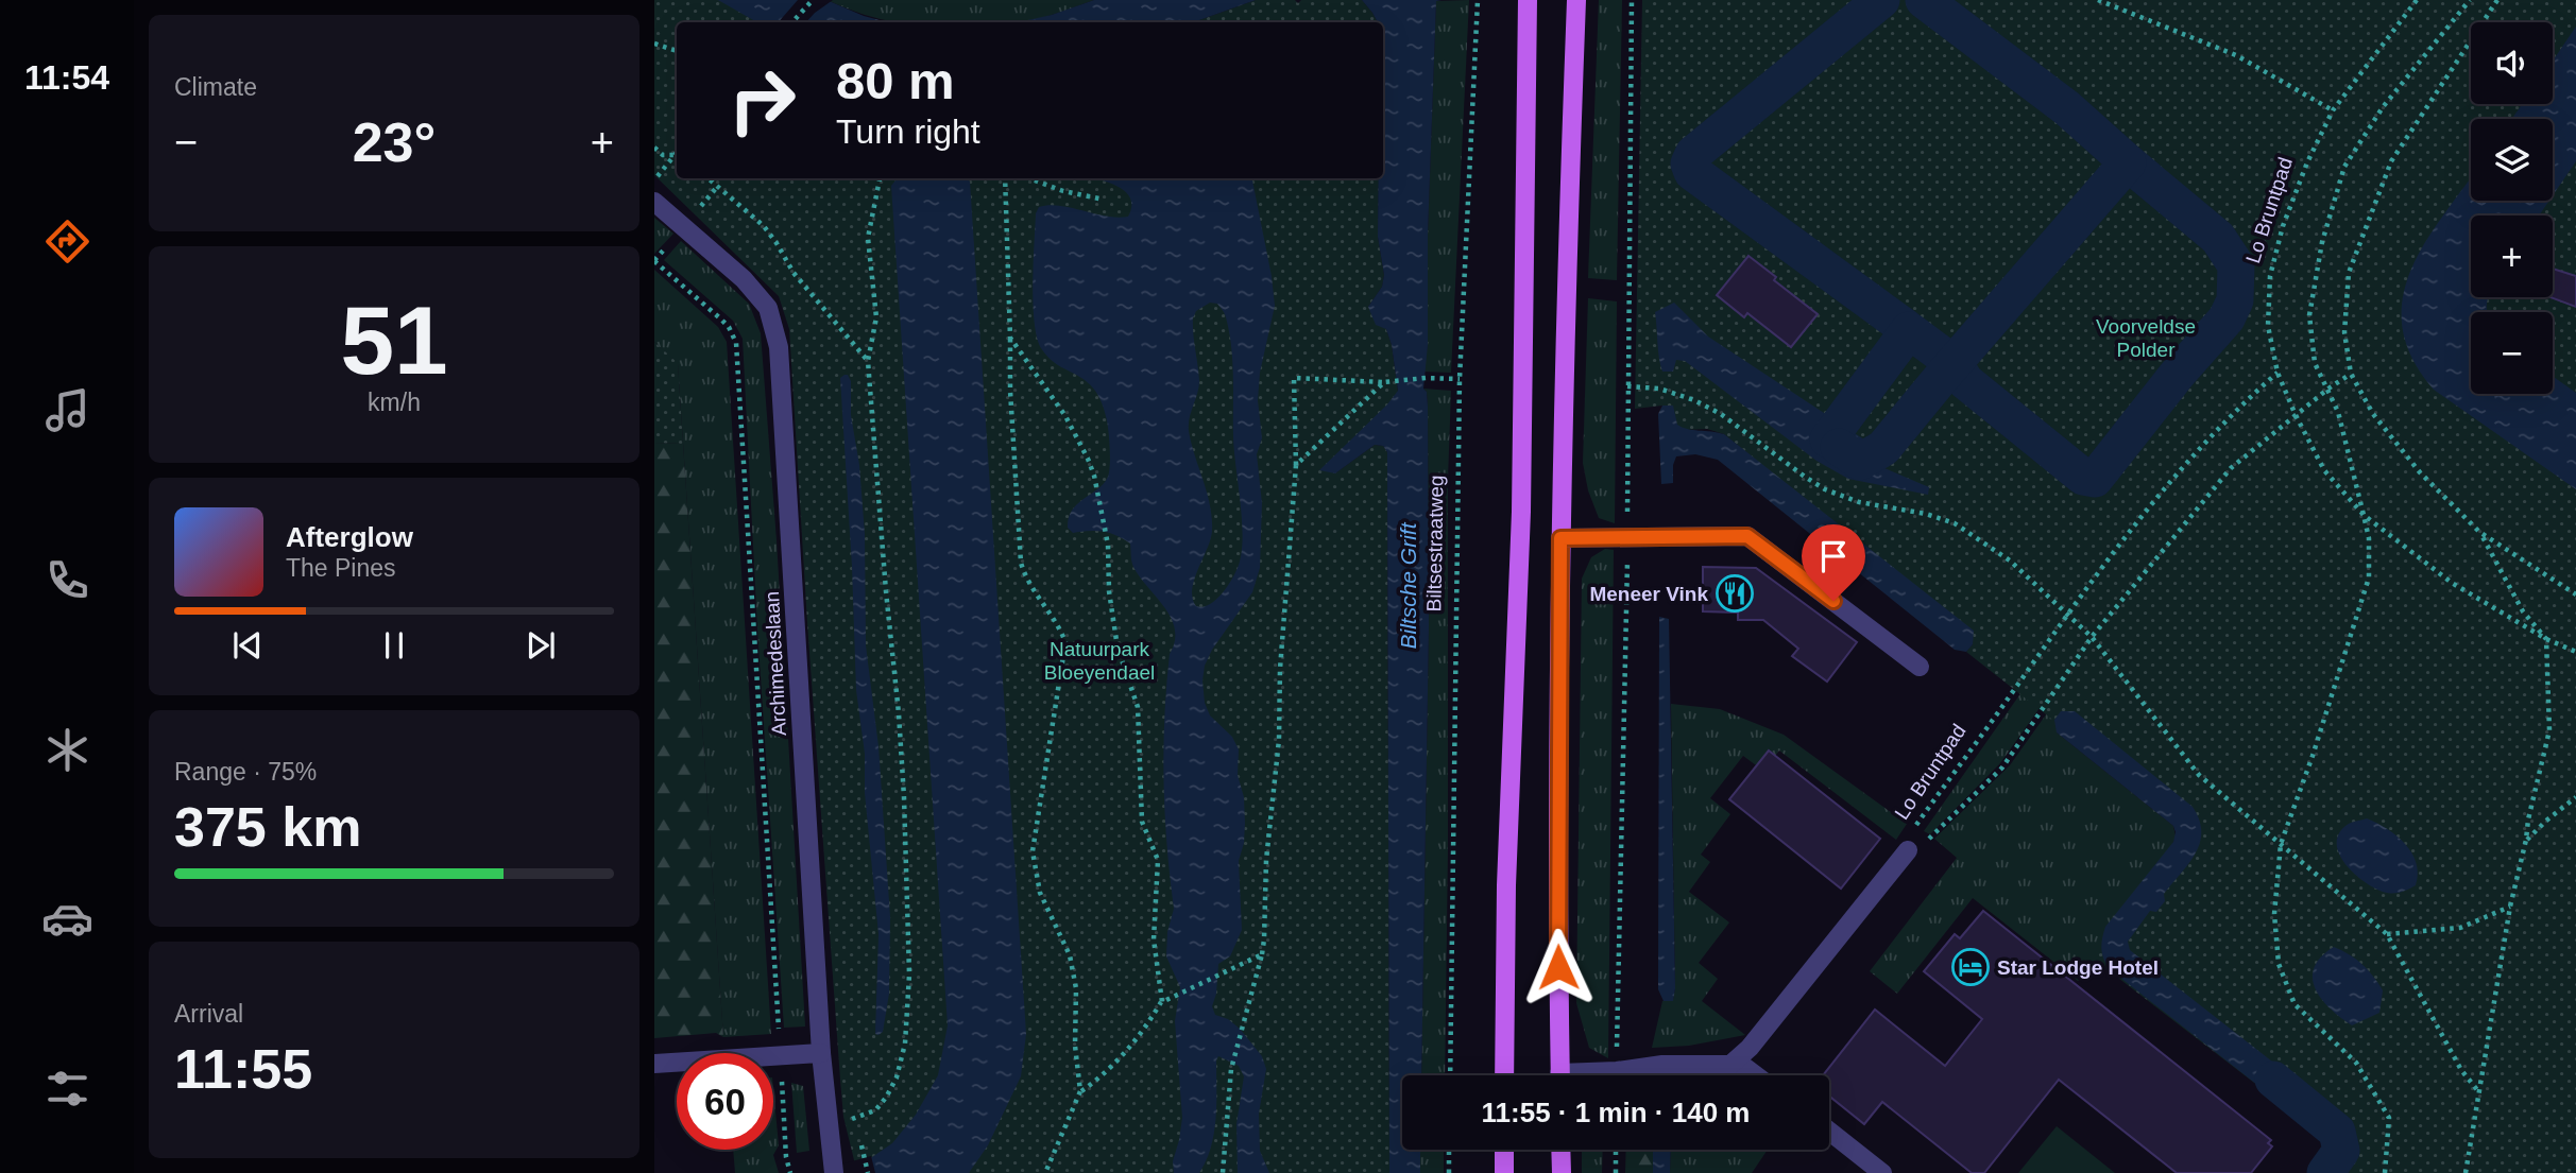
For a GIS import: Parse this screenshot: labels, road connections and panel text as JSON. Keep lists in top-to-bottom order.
{
  "streets": {
    "street": ["Lo Bruntpad", "Archimedeslaan"],
    "path": ["Biltsestraatweg"]
  },
  "water": ["Biltsche Grift"],
  "parks": ["Voorveldse Polder", "Natuurpark Bloeyendael"],
  "places": {
    "restaurant": ["Meneer Vink"],
    "hotel": ["Star Lodge Hotel"]
  },
  "page": {
    "tabs": "11:54",
    "tile": [
      "Climate",
      ["51", "km/h"],
      ["Range · 75%", "375 km"],
      ["Arrival", "11:55"]
    ],
    "map_buttons": ["+", "−"],
    "turn": ["80 m", "Turn right"],
    "heat": ["−", "23°", "+"],
    "song": ["Afterglow", "The Pines"],
    "limit": "60",
    "trip": "11:55 · 1 min · 140 m"
  }
}
